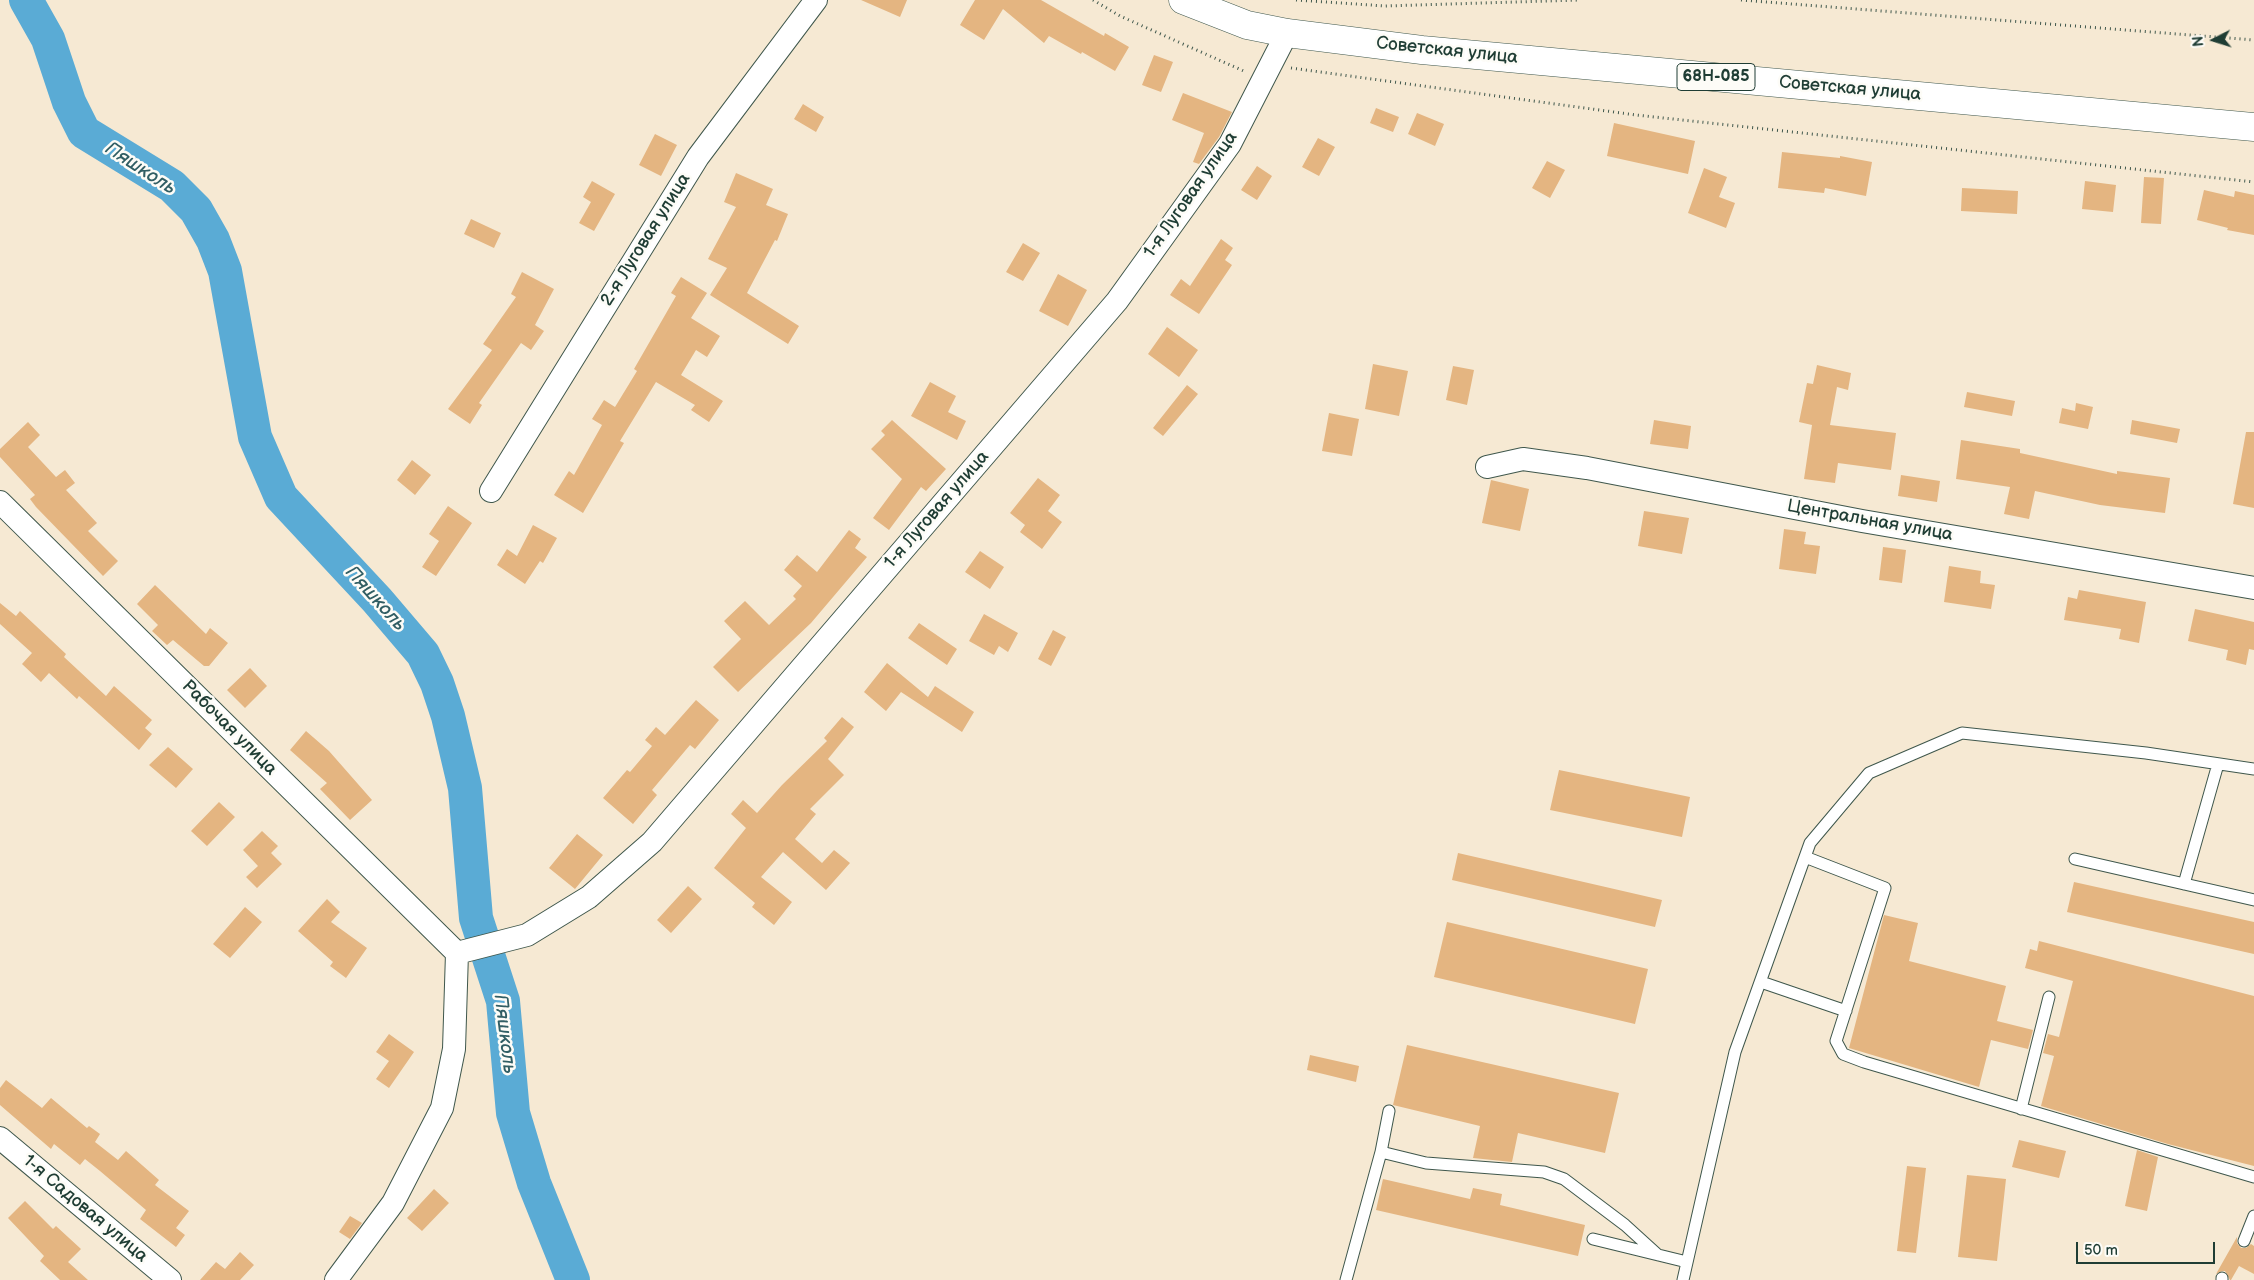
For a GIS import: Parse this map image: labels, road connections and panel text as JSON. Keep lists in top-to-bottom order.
{
  "streets": {
    "main road": ["Советская улица", "68Н-085"],
    "street": [
      "1-я Луговая улица",
      "2-я Луговая улица",
      "Центральная улица",
      "Рабочая улица",
      "1-я Садовая улица"
    ]
  },
  "crossings": [
    ["Советская улица", "1-я Луговая улица"],
    ["1-я Луговая улица", "Рабочая улица"]
  ],
  "water": ["Пяшколь"],
  "scale_bar": "50 m",
  "north": "left"
}
